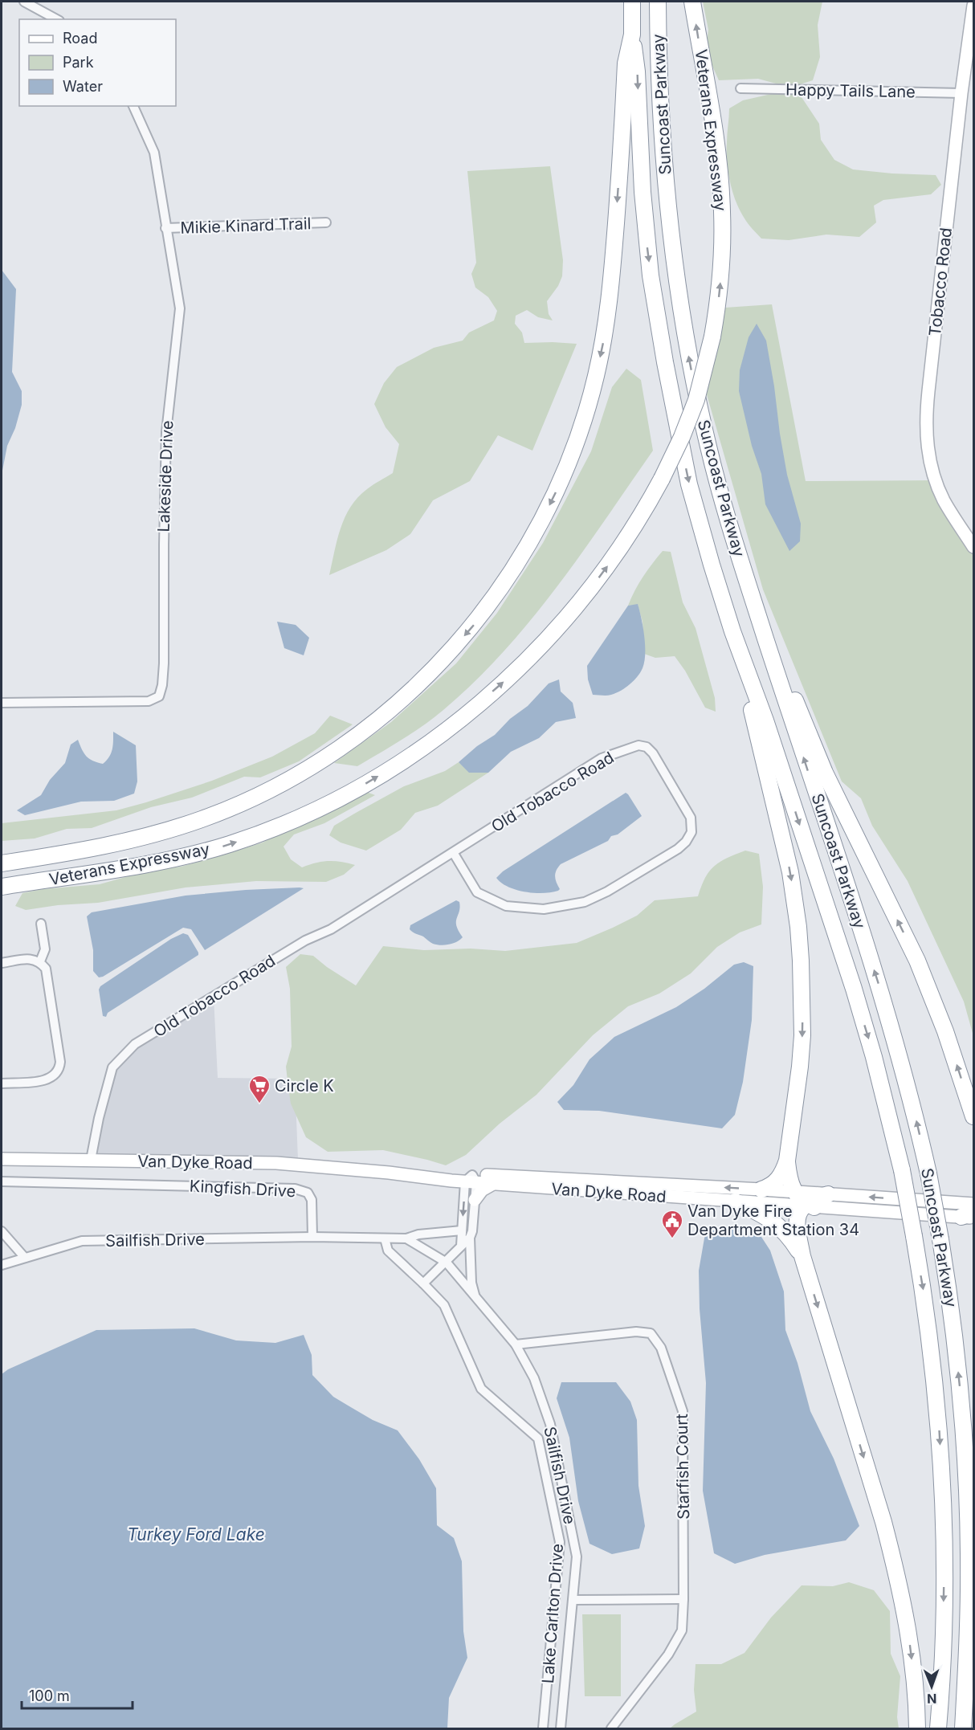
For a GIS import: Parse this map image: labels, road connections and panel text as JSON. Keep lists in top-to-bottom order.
{
  "streets": {
    "highway": ["Suncoast Parkway", "Veterans Expressway"],
    "main road": ["Tobacco Road", "Van Dyke Road"],
    "street": [
      "Happy Tails Lane",
      "Mikie Kinard Trail",
      "Lakeside Drive",
      "Old Tobacco Road",
      "Kingfish Drive",
      "Sailfish Drive",
      "Starfish Court",
      "Lake Carlton Drive"
    ]
  },
  "crossings": [
    ["Happy Tails Lane", "Tobacco Road"],
    ["Suncoast Parkway", "Veterans Expressway"],
    ["Mikie Kinard Trail", "Lakeside Drive"],
    ["Old Tobacco Road", "Van Dyke Road"],
    ["Kingfish Drive", "Sailfish Drive"],
    ["Sailfish Drive", "Starfish Court"]
  ],
  "water": ["Turkey Ford Lake"],
  "places": {
    "supermarket": ["Circle K"],
    "public building": ["Van Dyke Fire Department Station 34"]
  },
  "legend": ["Road", "Park", "Water"],
  "scale_bar": "100 m",
  "north": "bottom"
}
